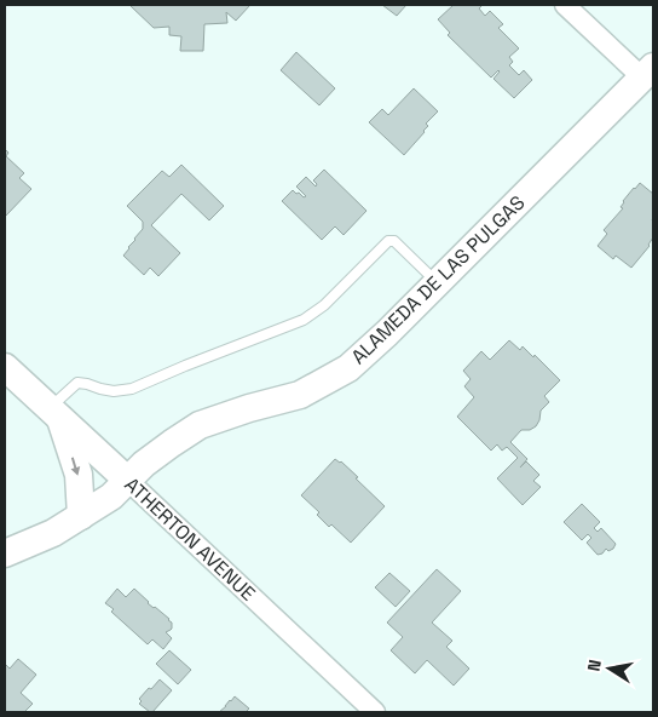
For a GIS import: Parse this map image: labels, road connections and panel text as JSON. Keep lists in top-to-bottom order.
{
  "streets": {
    "main road": ["ALAMEDA DE LAS PULGAS", "ATHERTON AVENUE"]
  },
  "crossings": [
    ["ALAMEDA DE LAS PULGAS", "ATHERTON AVENUE"]
  ],
  "north": "left"
}
